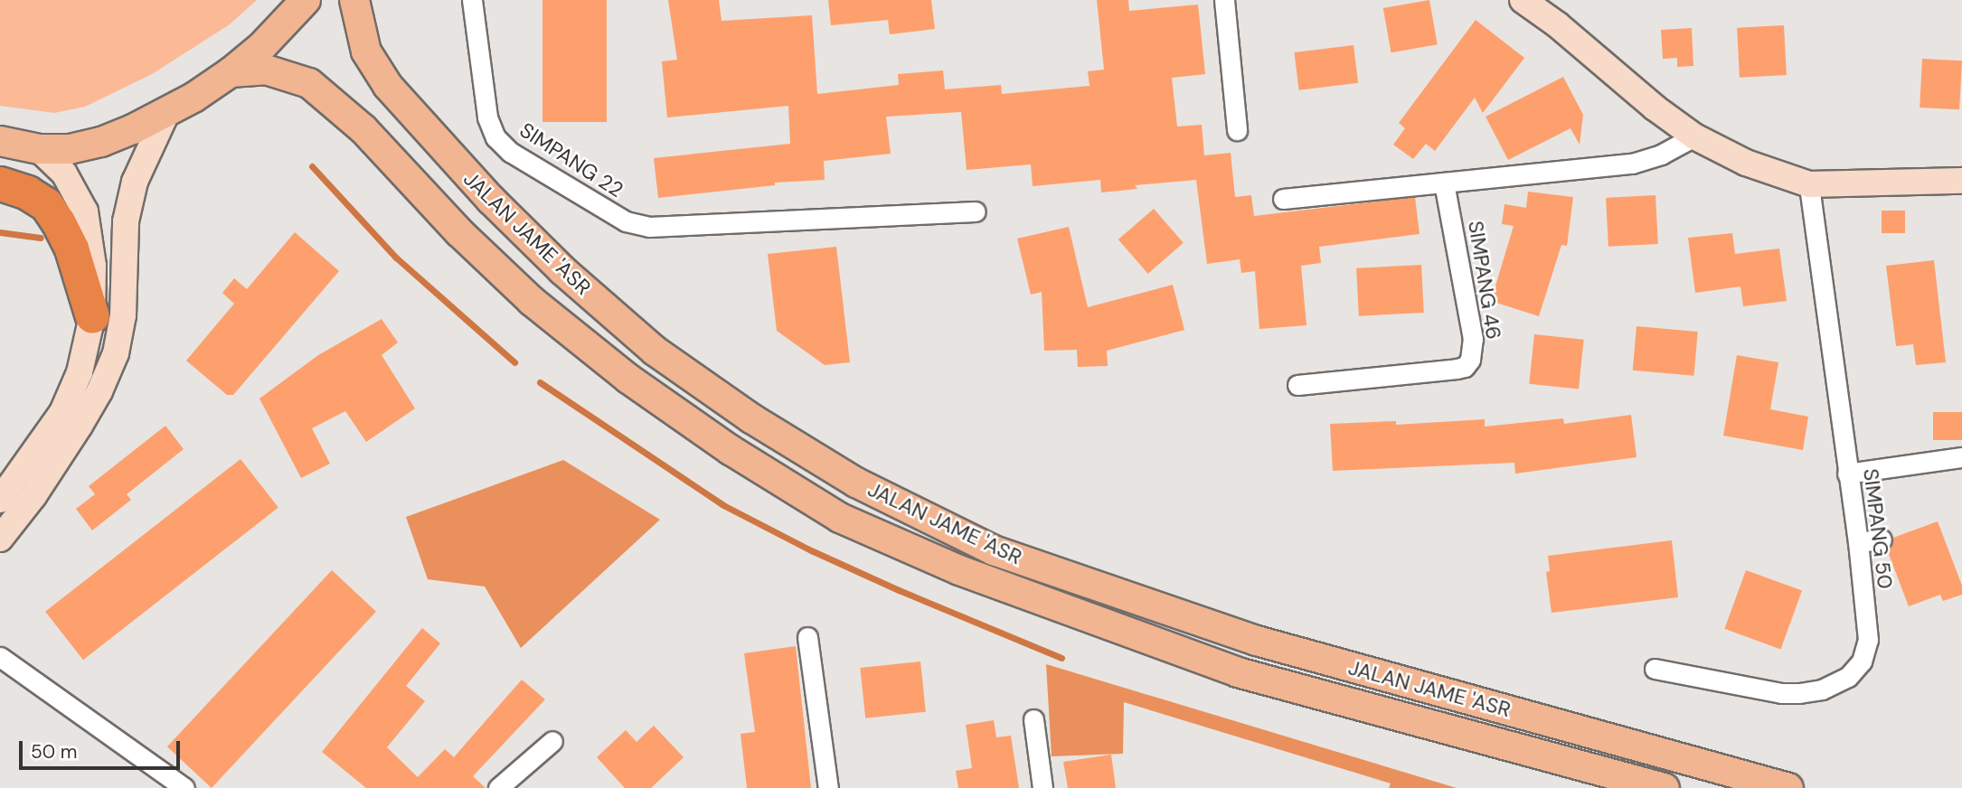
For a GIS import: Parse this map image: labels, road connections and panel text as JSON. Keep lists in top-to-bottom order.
{
  "streets": {
    "main road": ["JALAN JAME 'ASR"],
    "street": ["SIMPANG 22", "SIMPANG 46", "SIMPANG 50"]
  },
  "scale_bar": "50 m"
}
